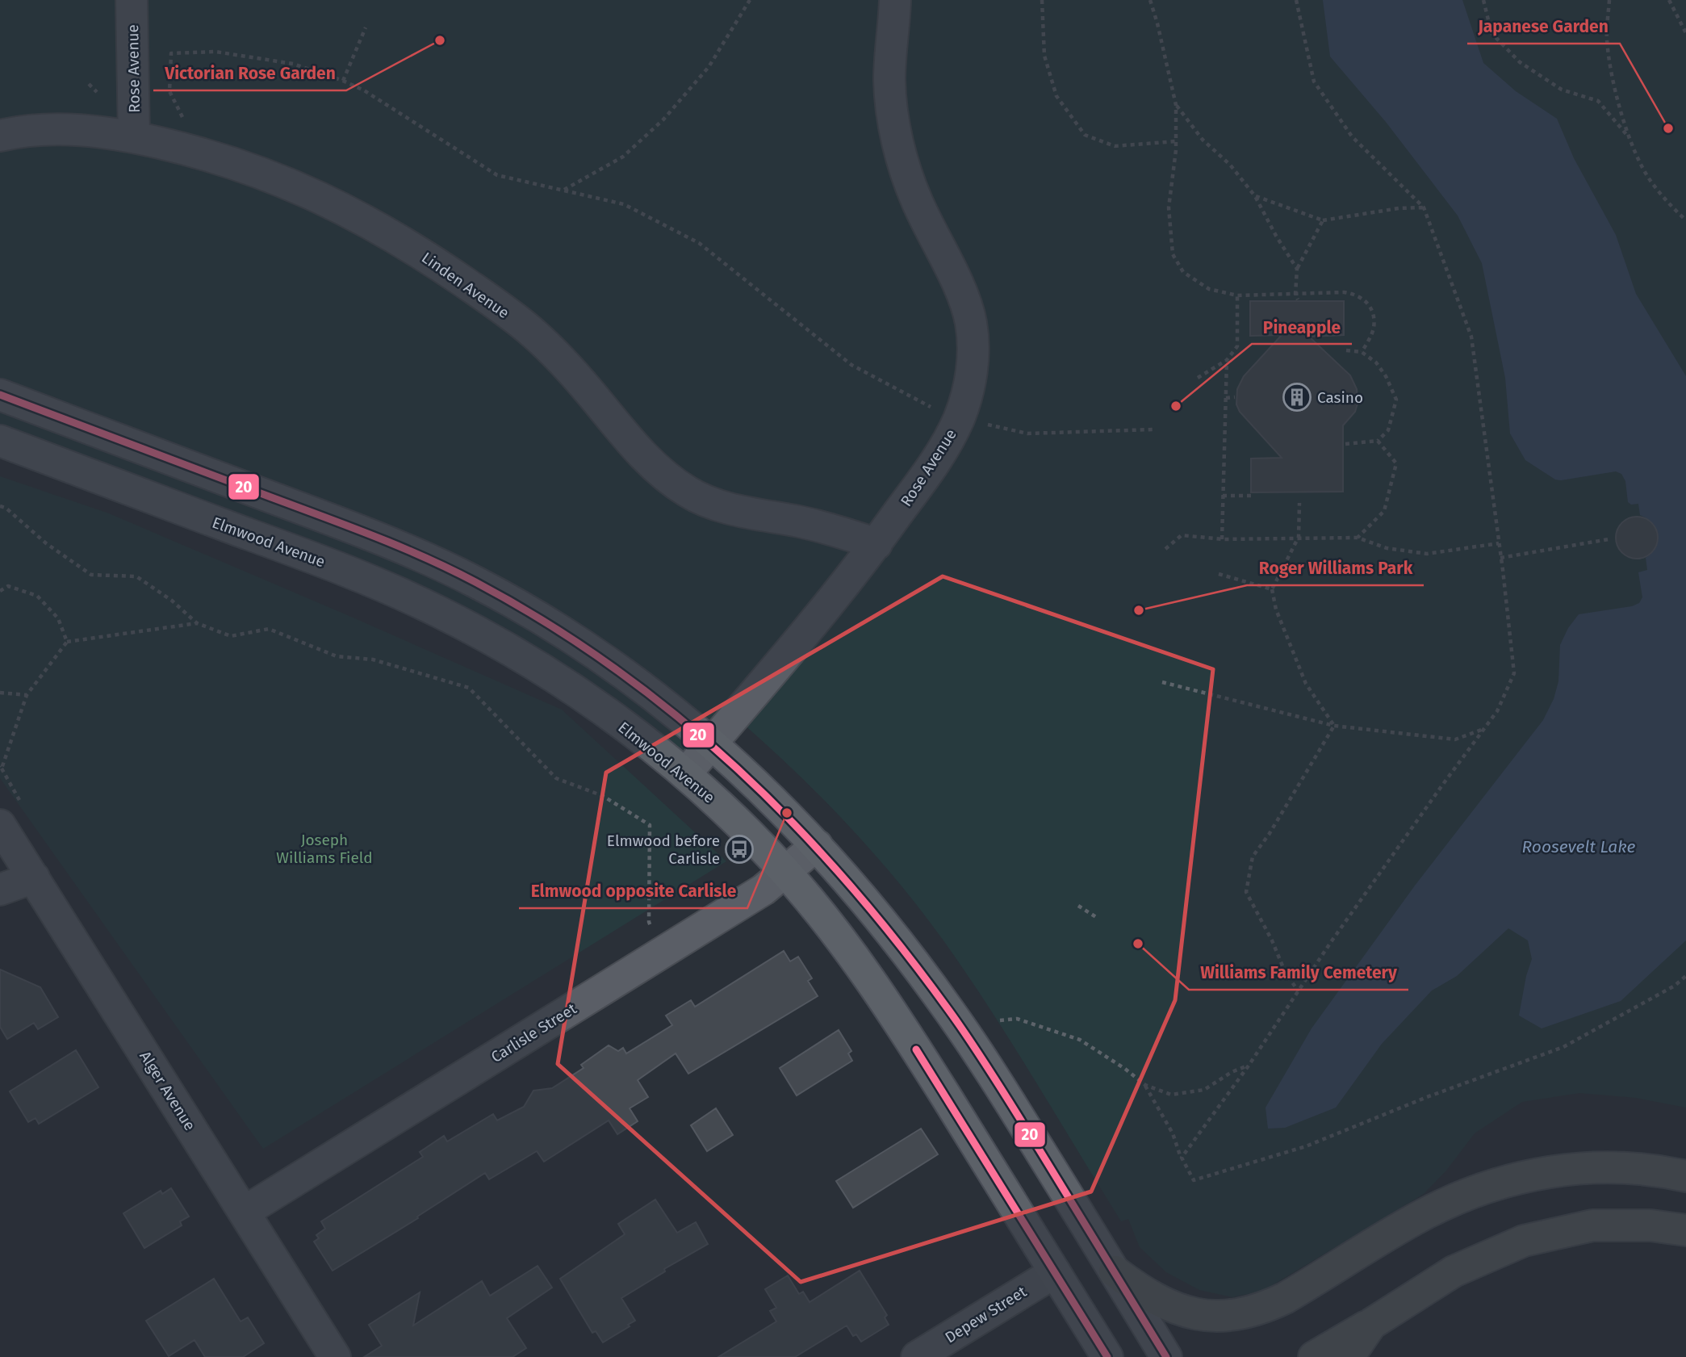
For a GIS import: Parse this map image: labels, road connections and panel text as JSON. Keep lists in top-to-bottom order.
{
  "streets": {
    "main road": ["Elmwood Avenue"],
    "street": [
      "Rose Avenue",
      "Linden Avenue",
      "Carlisle Street",
      "Alger Avenue",
      "Depew Street"
    ]
  },
  "crossings": [
    ["Rose Avenue", "Linden Avenue"],
    ["Rose Avenue", "Elmwood Avenue"],
    ["Elmwood Avenue", "Carlisle Street"],
    ["Elmwood Avenue", "Depew Street"],
    ["Carlisle Street", "Alger Avenue"]
  ],
  "water": ["Roosevelt Lake"],
  "parks": ["Joseph Williams Field"],
  "places": {
    "other": [
      "Victorian Rose Garden",
      "Japanese Garden",
      "Pineapple",
      "Roger Williams Park",
      "Elmwood opposite Carlisle",
      "Williams Family Cemetery"
    ],
    "building": ["Casino"],
    "bus stop": ["Elmwood before Carlisle"]
  },
  "lines": ["transit line 20"]
}
